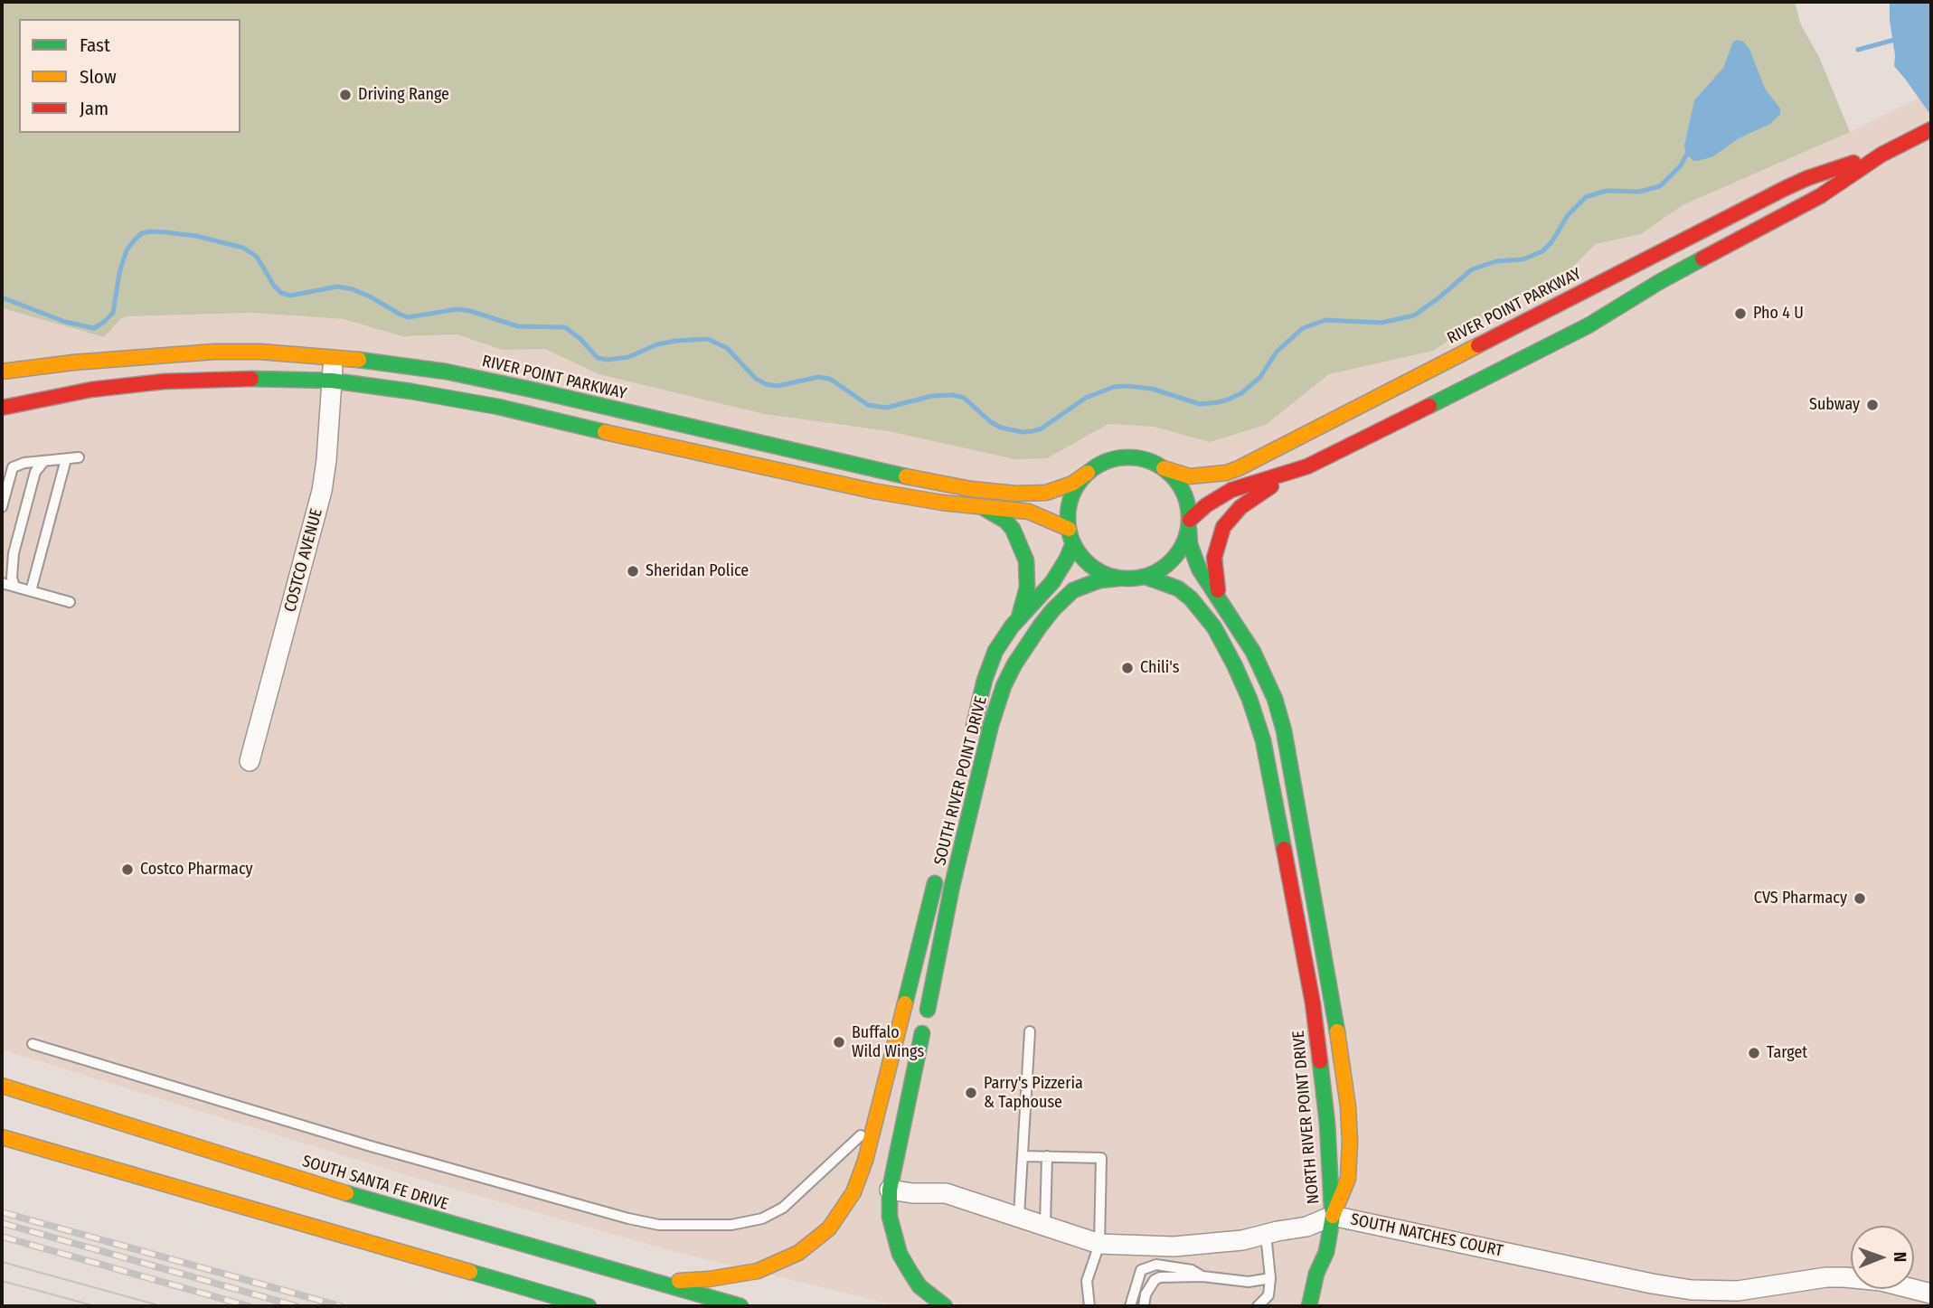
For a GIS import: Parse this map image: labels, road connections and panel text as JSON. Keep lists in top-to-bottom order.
{
  "streets": {
    "main road": [
      "RIVER POINT PARKWAY",
      "SOUTH RIVER POINT DRIVE",
      "NORTH RIVER POINT DRIVE",
      "SOUTH SANTA FE DRIVE"
    ],
    "street": ["COSTCO AVENUE", "SOUTH NATCHES COURT"]
  },
  "crossings": [
    ["RIVER POINT PARKWAY", "COSTCO AVENUE"],
    ["RIVER POINT PARKWAY", "SOUTH RIVER POINT DRIVE"],
    ["RIVER POINT PARKWAY", "NORTH RIVER POINT DRIVE"],
    ["SOUTH RIVER POINT DRIVE", "NORTH RIVER POINT DRIVE"],
    ["SOUTH RIVER POINT DRIVE", "SOUTH SANTA FE DRIVE"],
    ["SOUTH RIVER POINT DRIVE", "SOUTH NATCHES COURT"],
    ["NORTH RIVER POINT DRIVE", "SOUTH NATCHES COURT"]
  ],
  "places": [
    "Driving Range",
    "Pho 4 U",
    "Subway",
    "Sheridan Police",
    "Chili's",
    "Costco Pharmacy",
    "CVS Pharmacy",
    "Buffalo Wild Wings",
    "Target",
    "Parry's Pizzeria & Taphouse"
  ],
  "legend": ["Fast", "Slow", "Jam"],
  "north": "right"
}
